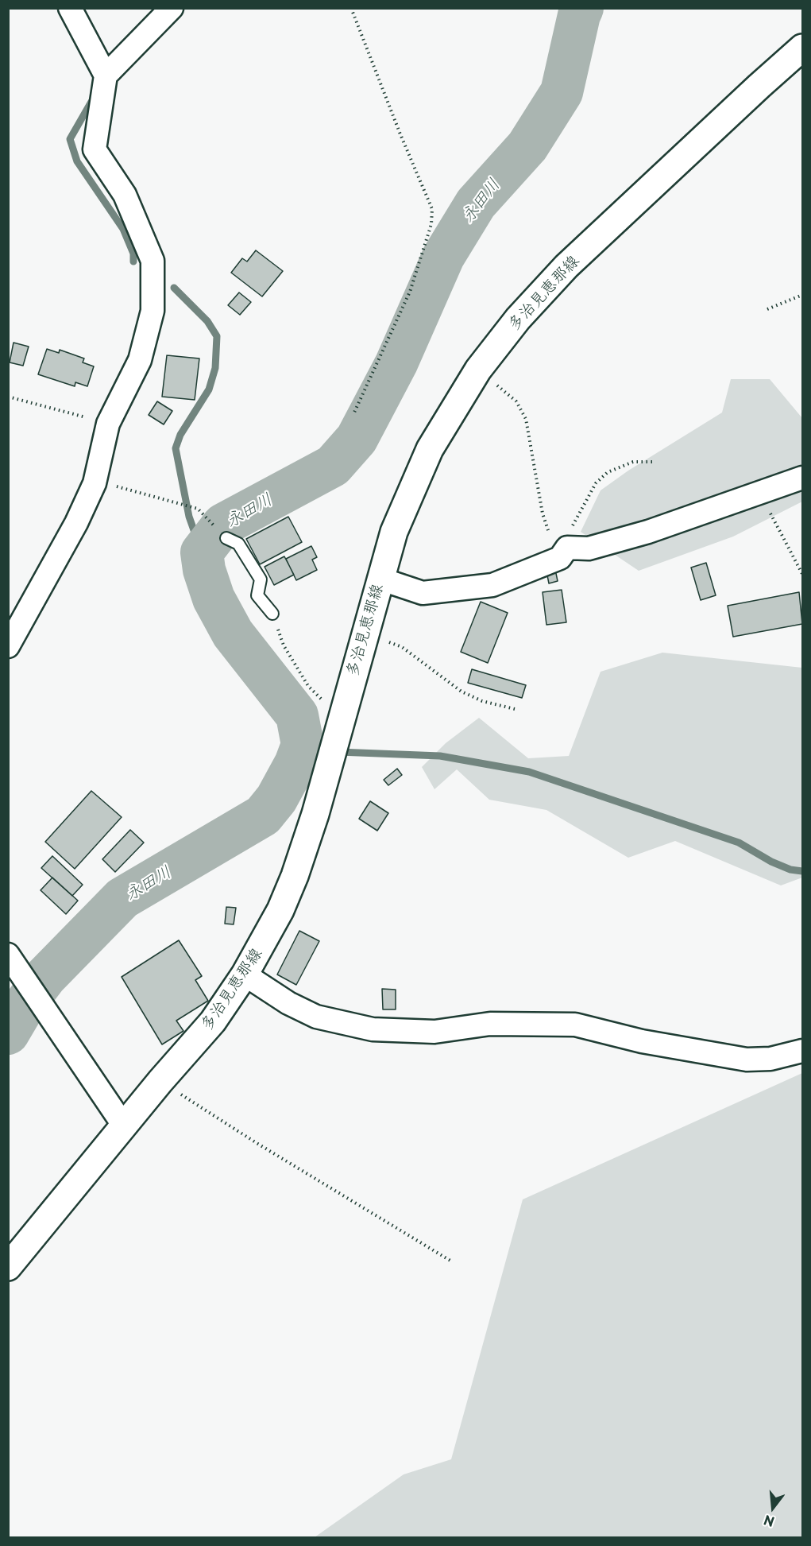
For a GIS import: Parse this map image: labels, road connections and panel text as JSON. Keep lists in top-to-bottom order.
{
  "streets": {
    "main road": ["多治見恵那線"]
  },
  "water": ["永田川"],
  "north": "bottom"
}
